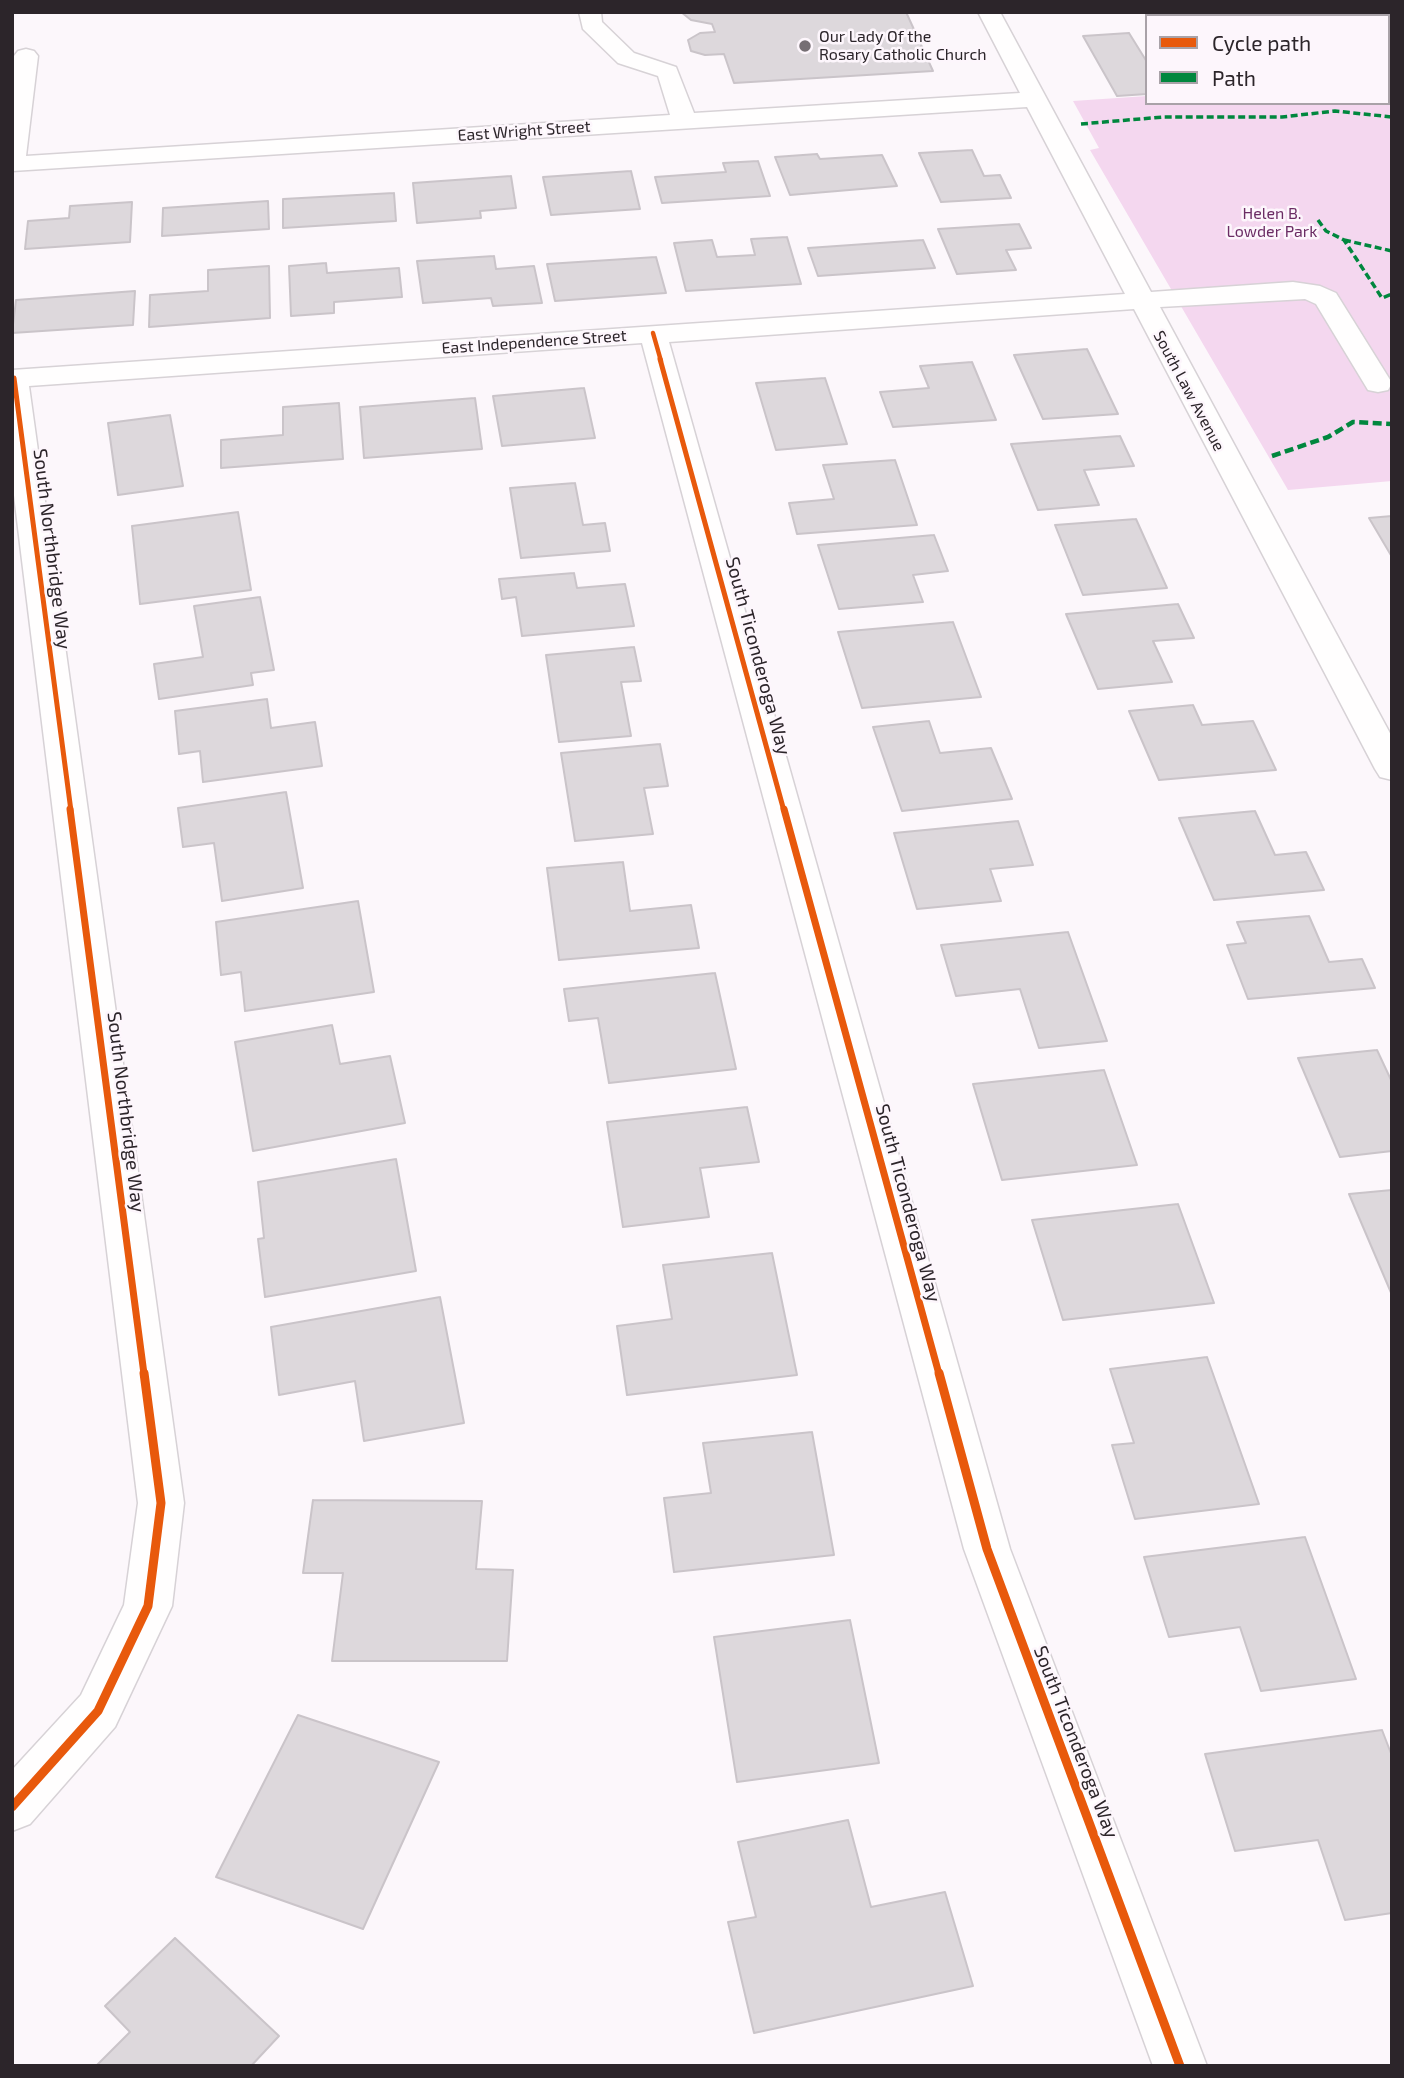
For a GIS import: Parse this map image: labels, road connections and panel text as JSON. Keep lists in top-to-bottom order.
{
  "streets": {
    "street": [
      "East Wright Street",
      "East Independence Street",
      "South Law Avenue",
      "South Northbridge Way",
      "South Ticonderoga Way"
    ]
  },
  "crossings": [
    ["East Wright Street", "South Law Avenue"],
    ["East Independence Street", "South Law Avenue"],
    ["East Independence Street", "South Northbridge Way"],
    ["East Independence Street", "South Ticonderoga Way"]
  ],
  "parks": ["Helen B. Lowder Park"],
  "places": ["Our Lady Of the Rosary Catholic Church"],
  "legend": ["Cycle path", "Path"]
}
